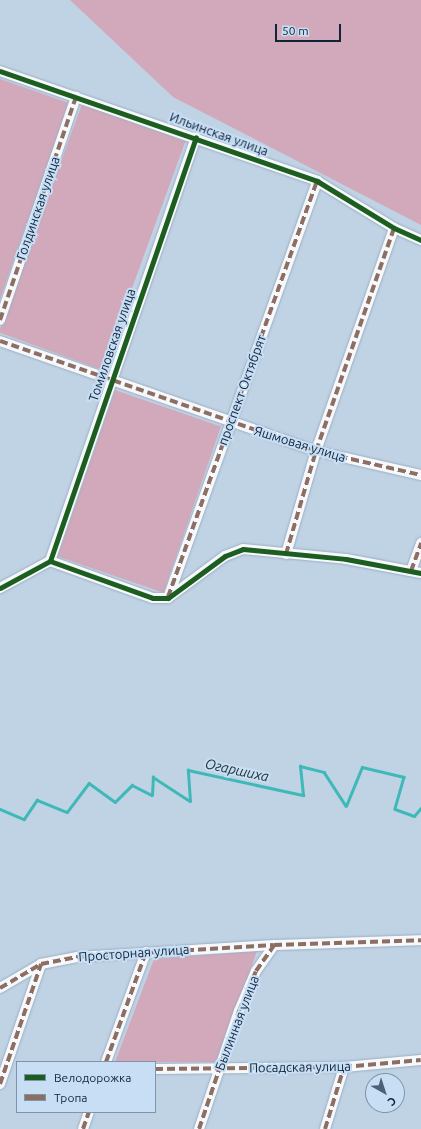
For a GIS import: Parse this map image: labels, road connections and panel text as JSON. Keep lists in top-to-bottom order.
{
  "streets": {
    "street": [
      "Ильинская улица",
      "Голдинская улица",
      "Томиловская улица",
      "проспект Октябрят",
      "Яшмовая улица",
      "Просторная улица",
      "Былинная улица",
      "Посадская улица"
    ]
  },
  "crossings": [
    ["Ильинская улица", "Голдинская улица"],
    ["Ильинская улица", "Томиловская улица"],
    ["Ильинская улица", "проспект Октябрят"],
    ["Томиловская улица", "Яшмовая улица"],
    ["проспект Октябрят", "Яшмовая улица"],
    ["Просторная улица", "Былинная улица"],
    ["Былинная улица", "Посадская улица"]
  ],
  "water": ["Огаршиха"],
  "legend": ["Велодорожка", "Тропа"],
  "scale_bar": "50 m",
  "north": "bottom right"
}
